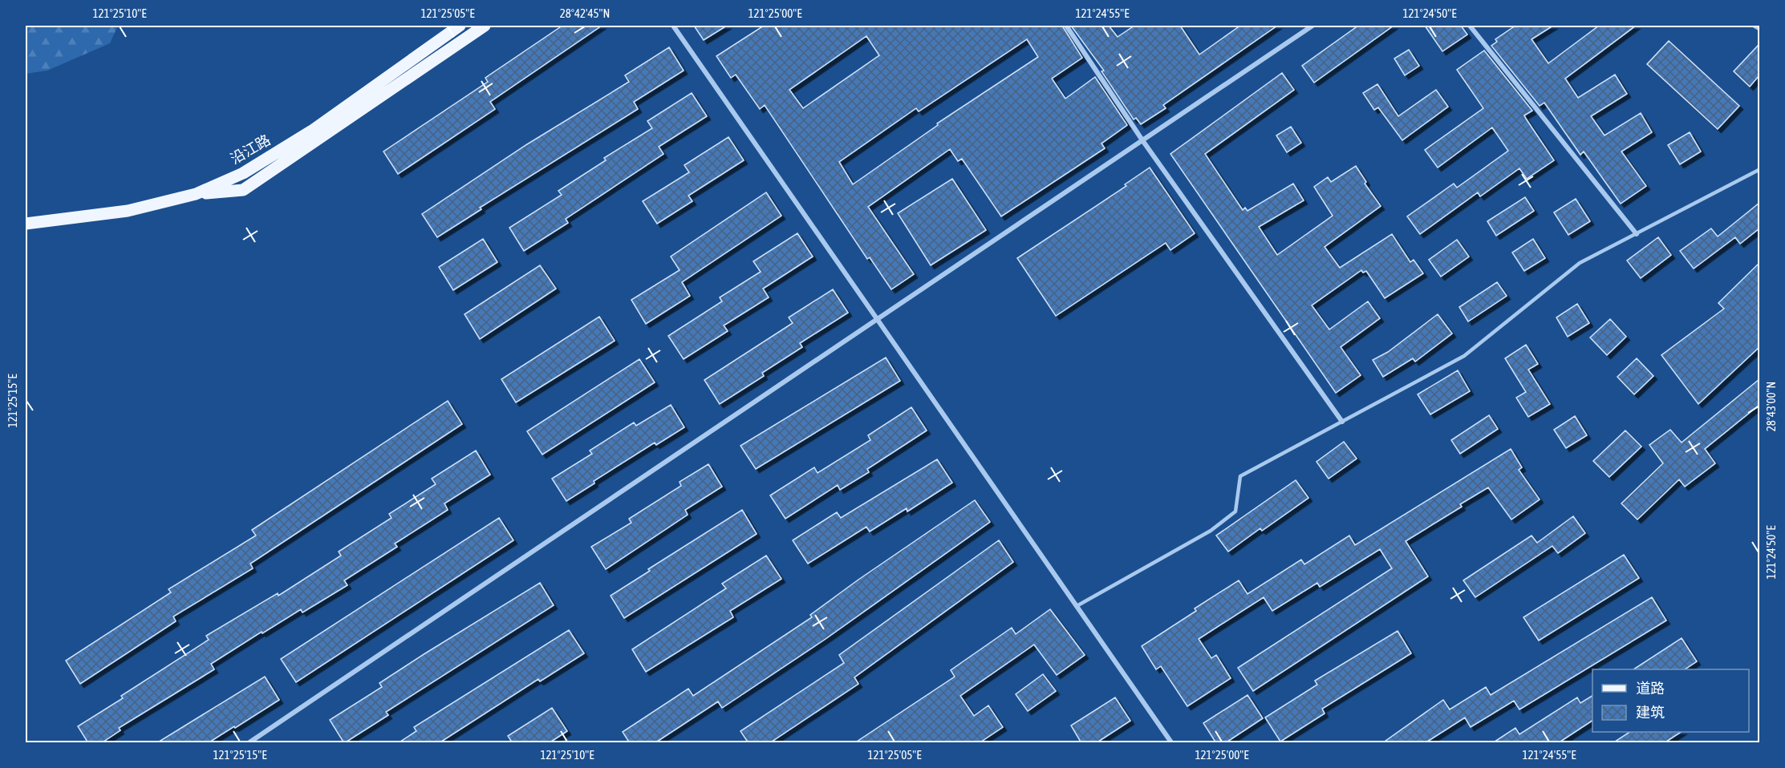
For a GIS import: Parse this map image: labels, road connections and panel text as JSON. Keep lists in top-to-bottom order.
{
  "streets": {
    "main road": ["沿江路"]
  },
  "legend": ["道路", "建筑"],
  "coordinates": [
    "121°25'10\"E",
    "121°25'05\"E",
    "28°42'45\"N",
    "121°25'00\"E",
    "121°24'55\"E",
    "121°24'50\"E",
    "121°25'15\"E",
    "28°43'00\"N"
  ]
}
